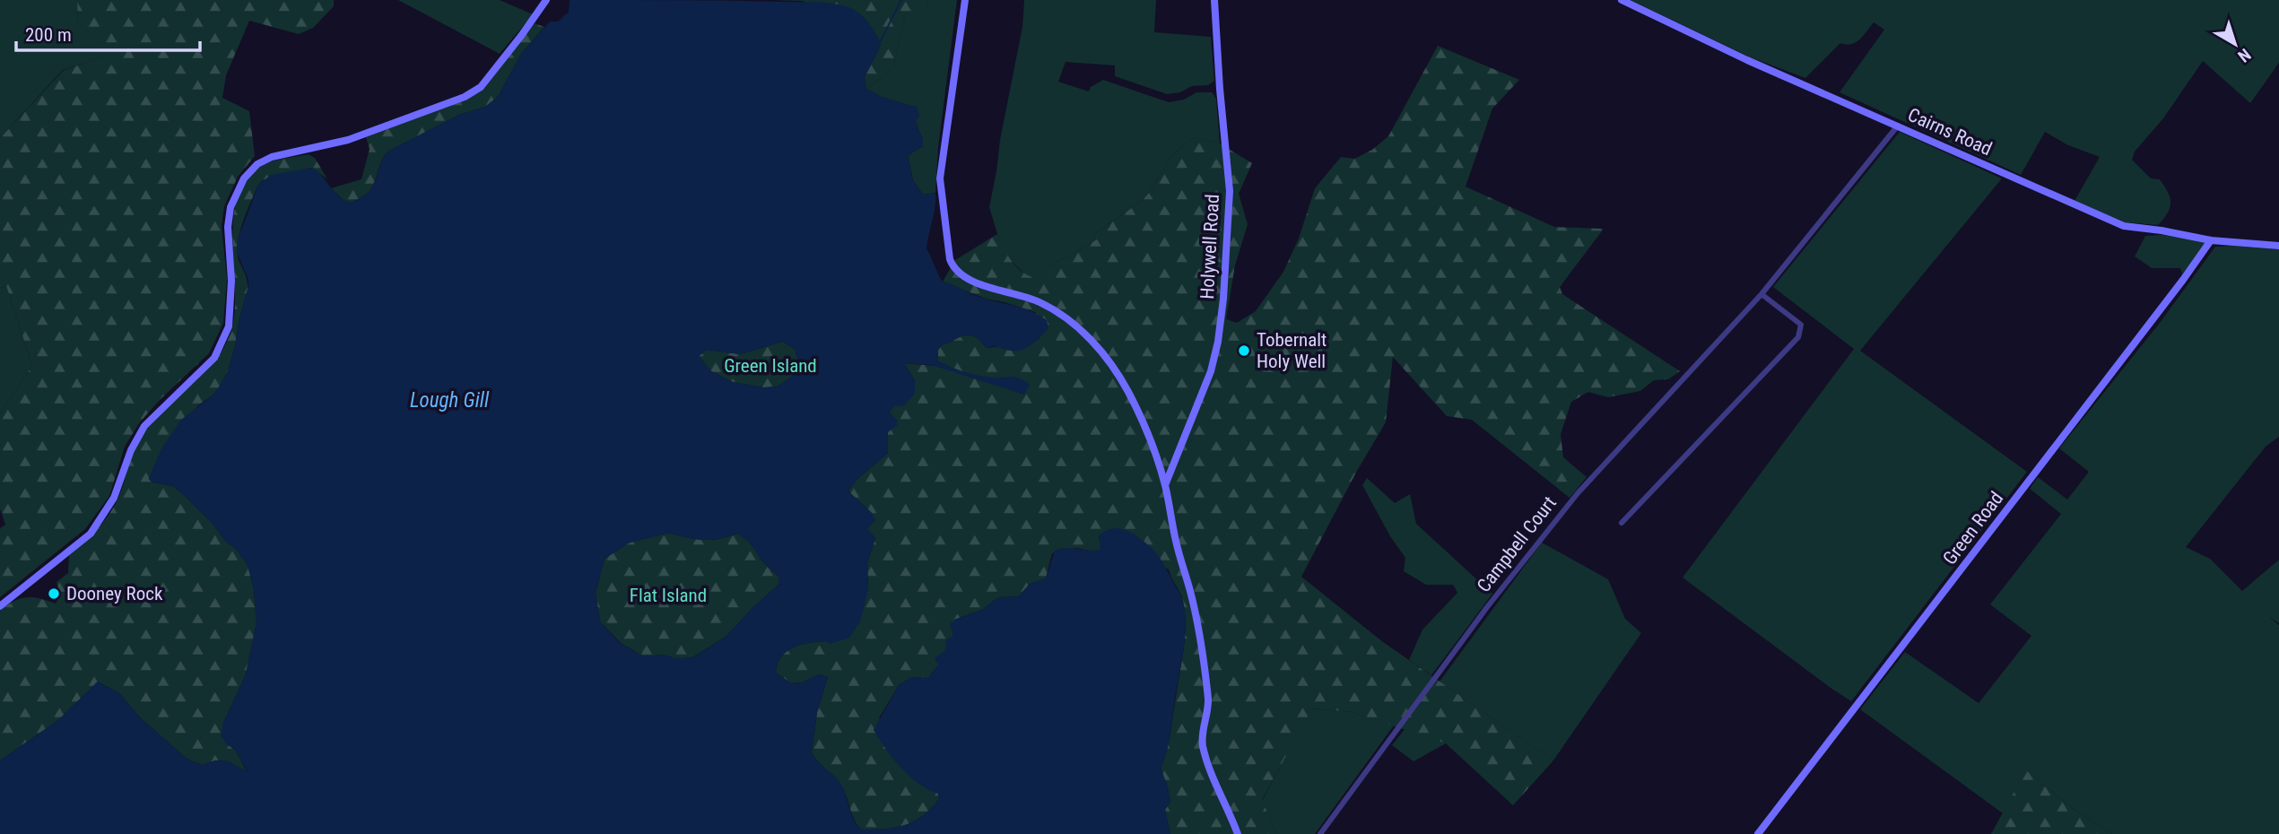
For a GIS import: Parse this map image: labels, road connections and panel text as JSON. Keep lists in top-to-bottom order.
{
  "streets": {
    "street": [
      "Cairns Road",
      "Holywell Road",
      "Green Road",
      "Campbell Court"
    ]
  },
  "crossings": [
    ["Cairns Road", "Green Road"],
    ["Cairns Road", "Campbell Court"]
  ],
  "water": ["Lough Gill"],
  "parks": ["Green Island", "Flat Island"],
  "places": ["Tobernalt Holy Well", "Dooney Rock"],
  "scale_bar": "200 m",
  "north": "bottom right"
}
